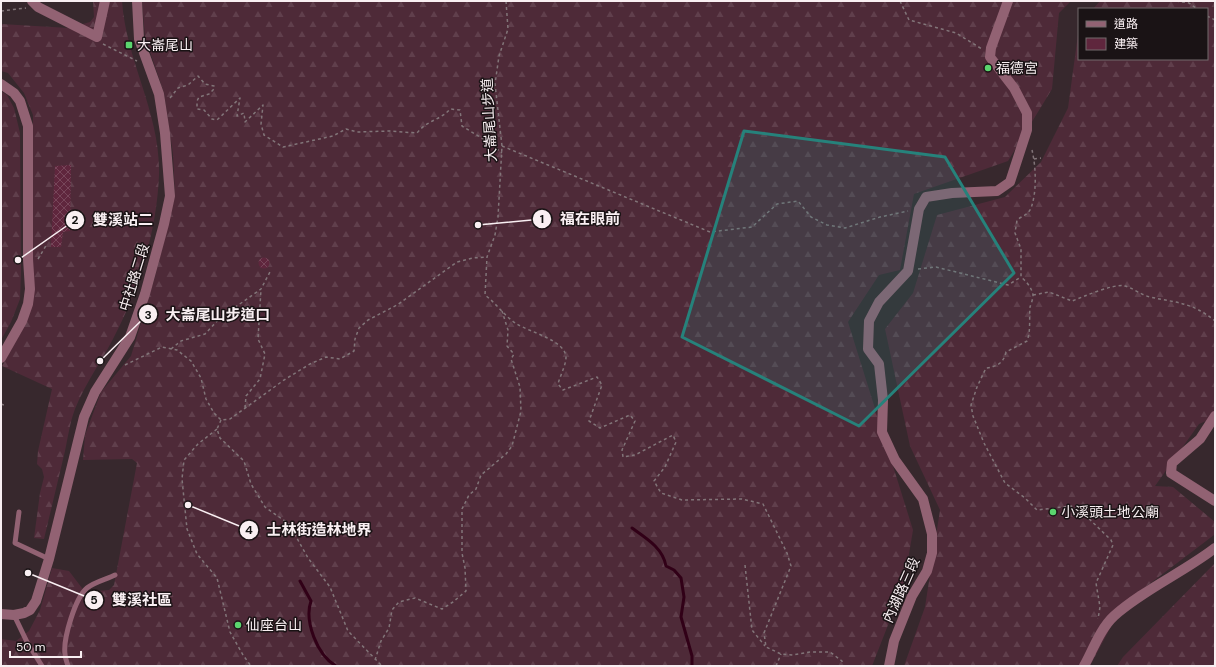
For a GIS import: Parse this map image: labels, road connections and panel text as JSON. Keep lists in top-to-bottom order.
{
  "streets": {
    "street": ["中社路二段", "內湖路三段"],
    "path": ["大崙尾山步道"]
  },
  "places": {
    "transit": ["大崙尾山"],
    "other": [
      "福德宮",
      "福在眼前",
      "雙溪站二",
      "大崙尾山步道口",
      "士林街造林地界",
      "小溪頭土地公廟",
      "雙溪社區",
      "仙座台山"
    ]
  },
  "legend": ["道路", "建築"],
  "scale_bar": "50 m"
}
